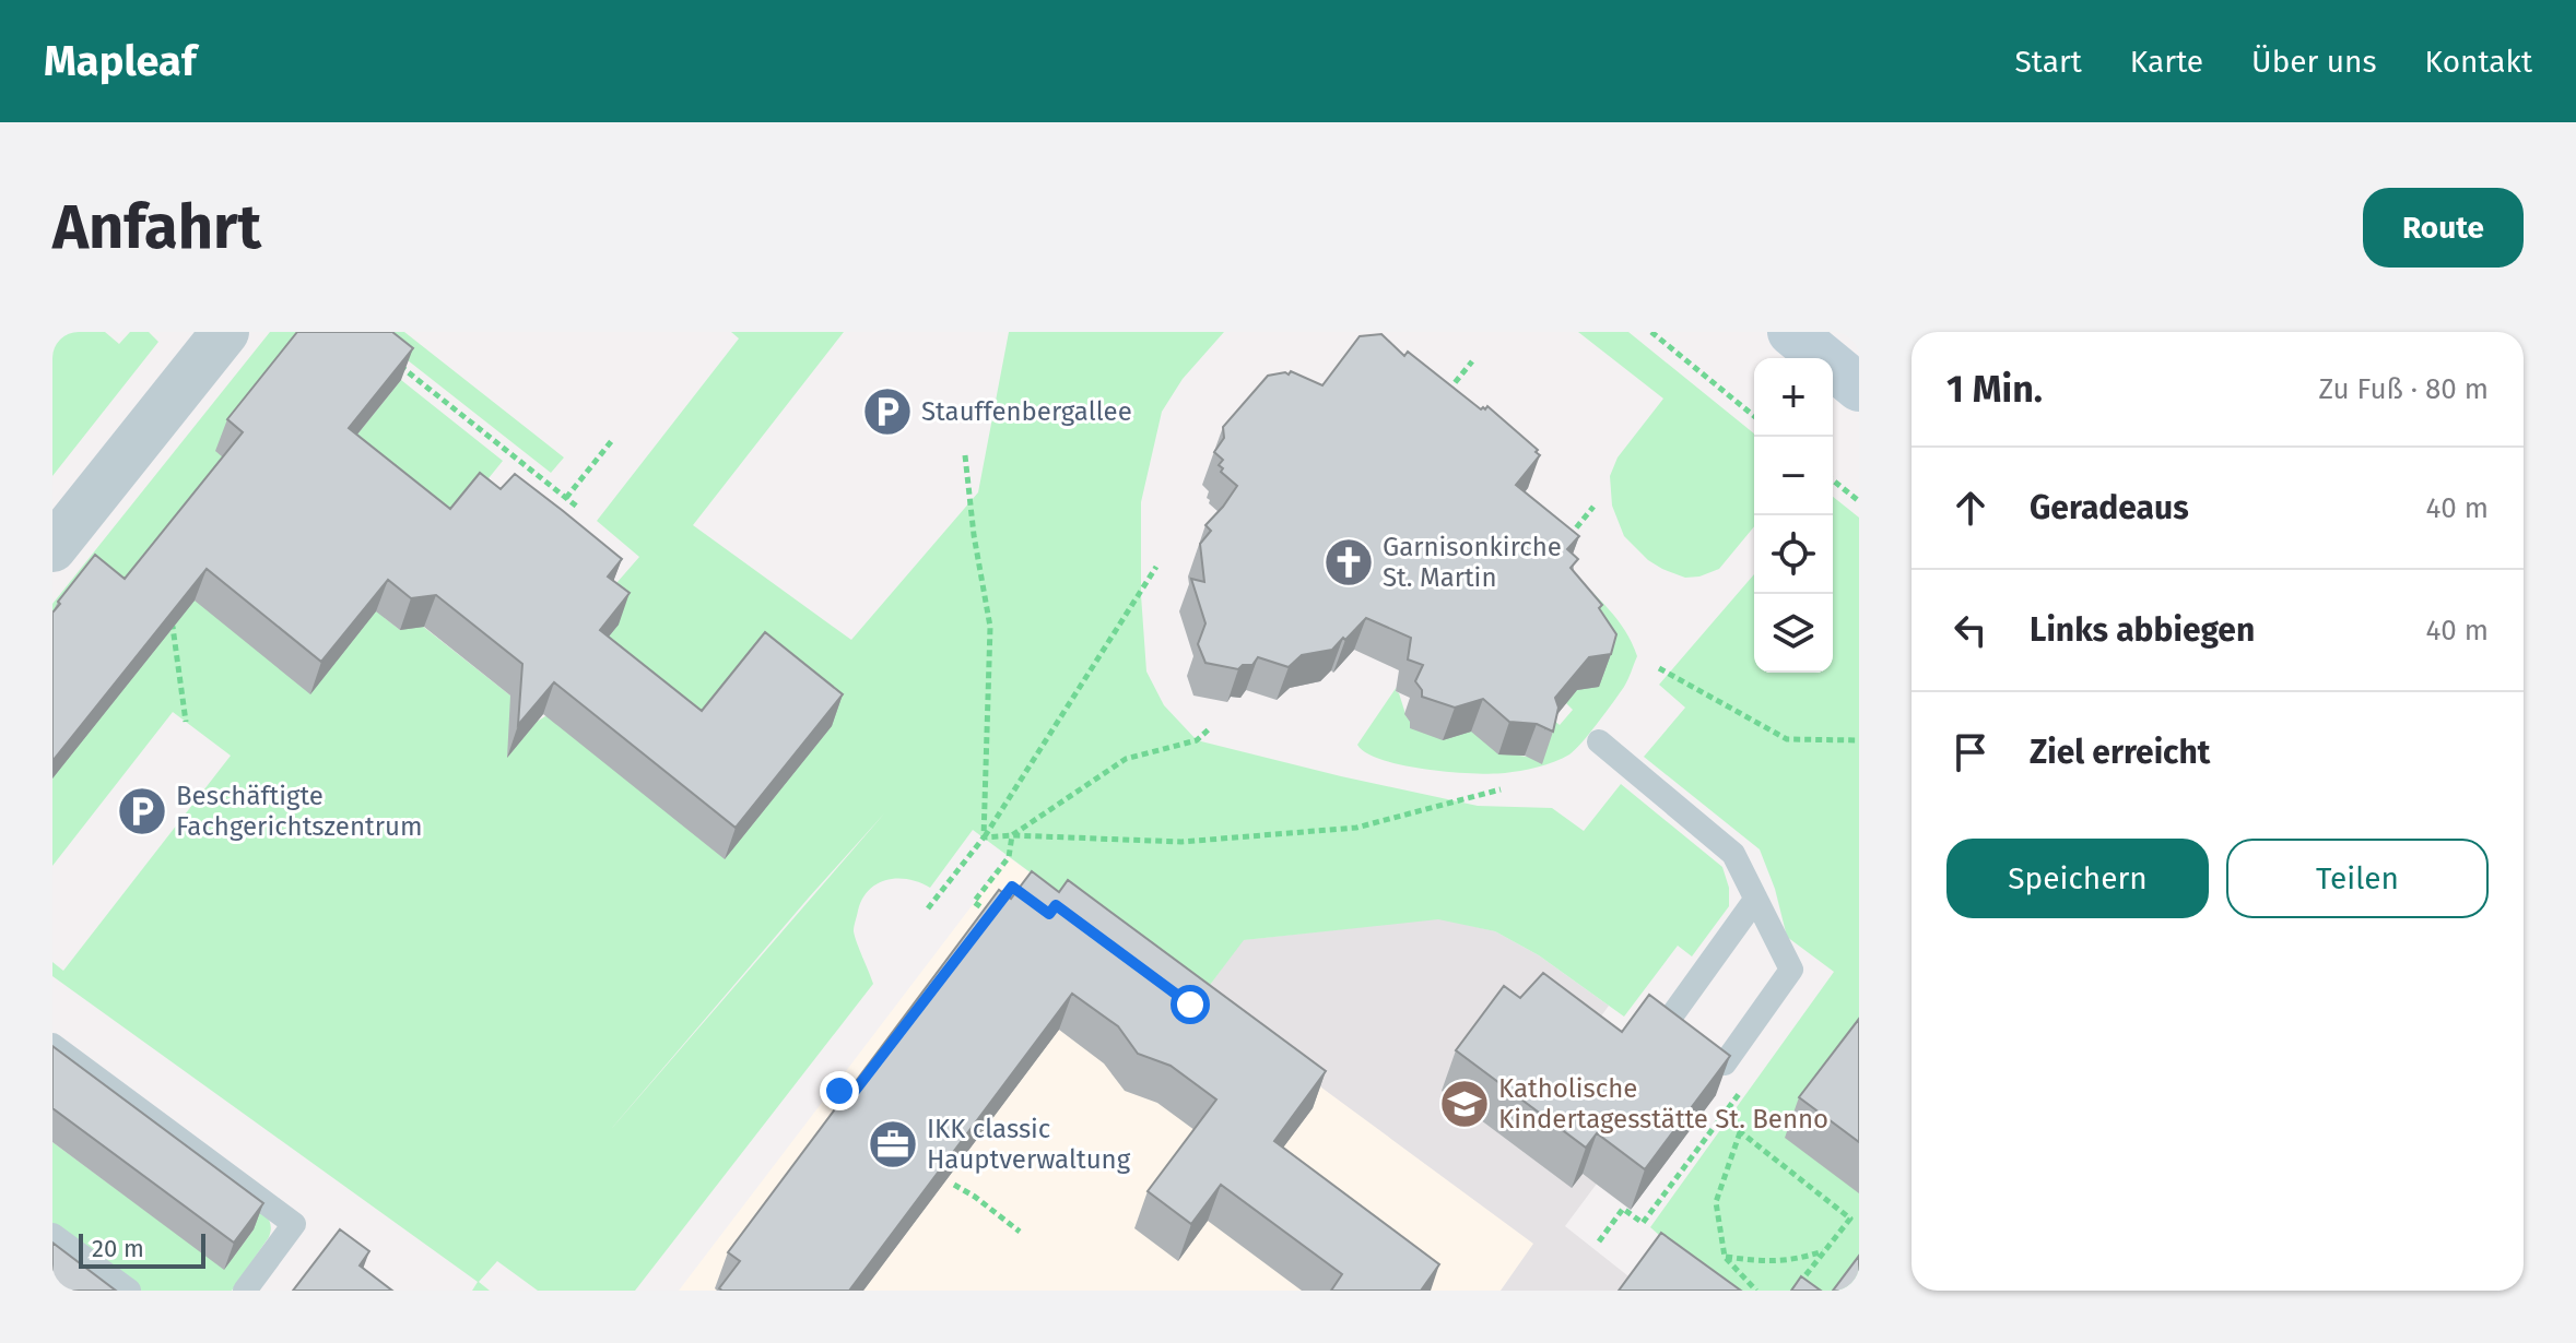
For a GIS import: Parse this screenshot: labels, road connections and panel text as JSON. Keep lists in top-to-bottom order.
{
  "places": {
    "parking": ["Stauffenbergallee", "Beschäftigte Fachgerichtszentrum"],
    "church": ["Garnisonkirche St. Martin"],
    "school or university": ["Katholische Kindertagesstätte St. Benno"],
    "office": ["IKK classic Hauptverwaltung"]
  },
  "scale_bar": "20 m",
  "page": {
    "header": "Mapleaf",
    "nav": [
      "Start",
      "Karte",
      "Über uns",
      "Kontakt"
    ],
    "buttons": [
      "Route",
      ["Speichern", "Teilen"]
    ],
    "title": "Anfahrt",
    "heading": ["1 Min.", "Zu Fuß · 80 m"],
    "map_buttons": ["+", "−"],
    "list": [
      ["Geradeaus", "40 m"],
      ["Links abbiegen", "40 m"],
      "Ziel erreicht"
    ],
    "scale": "20 m"
  }
}
